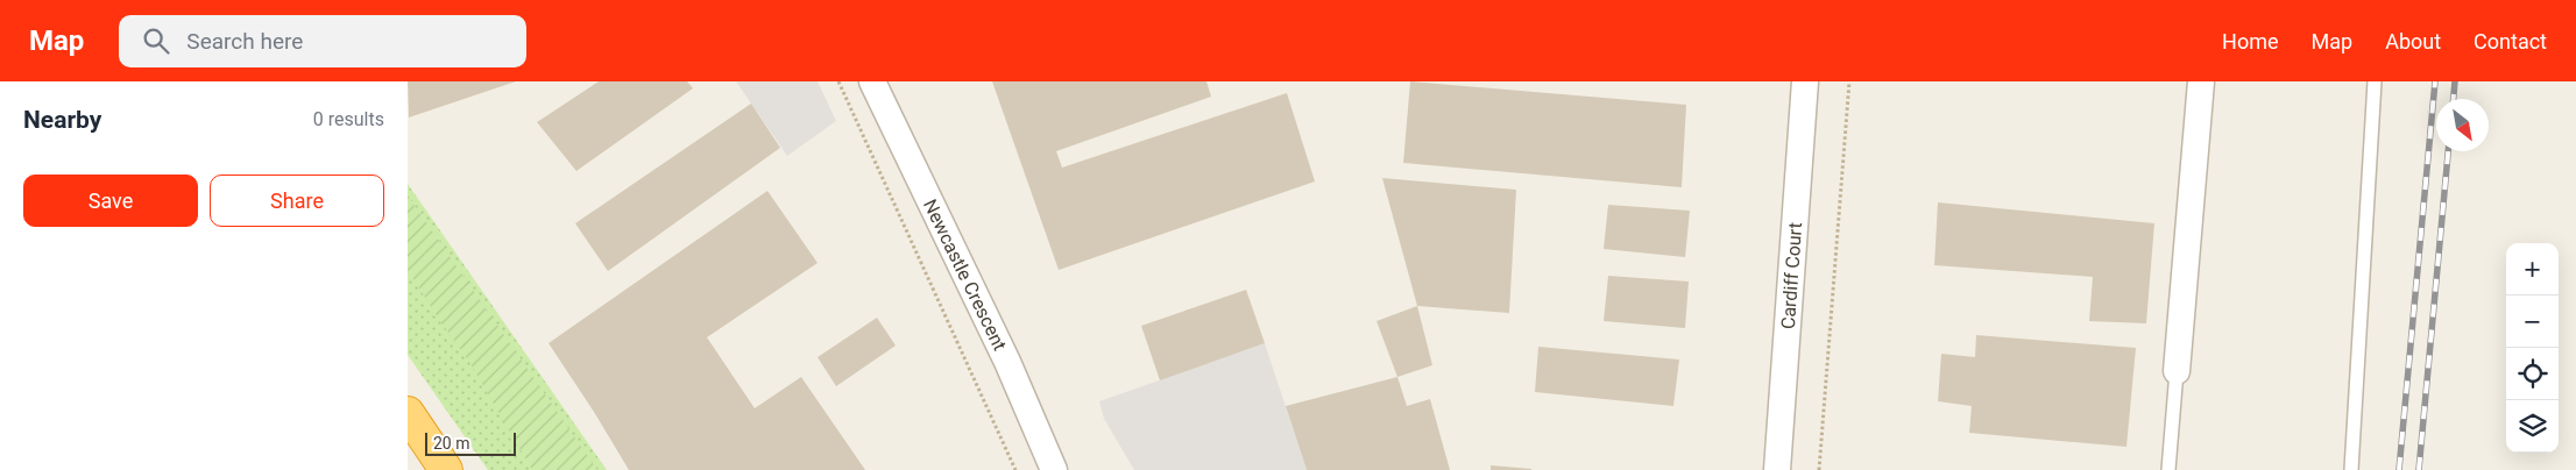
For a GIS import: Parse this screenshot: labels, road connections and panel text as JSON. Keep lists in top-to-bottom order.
{
  "streets": {
    "street": ["Newcastle Crescent", "Cardiff Court"]
  },
  "scale_bar": "20 m",
  "north": "bottom right",
  "page": {
    "header": "Map",
    "search": "Search here",
    "nav": [
      "Home",
      "Map",
      "About",
      "Contact"
    ],
    "heading": ["Nearby", "0 results"],
    "buttons": ["Save", "Share"],
    "map_buttons": ["+", "−"],
    "scale": "20 m"
  }
}
